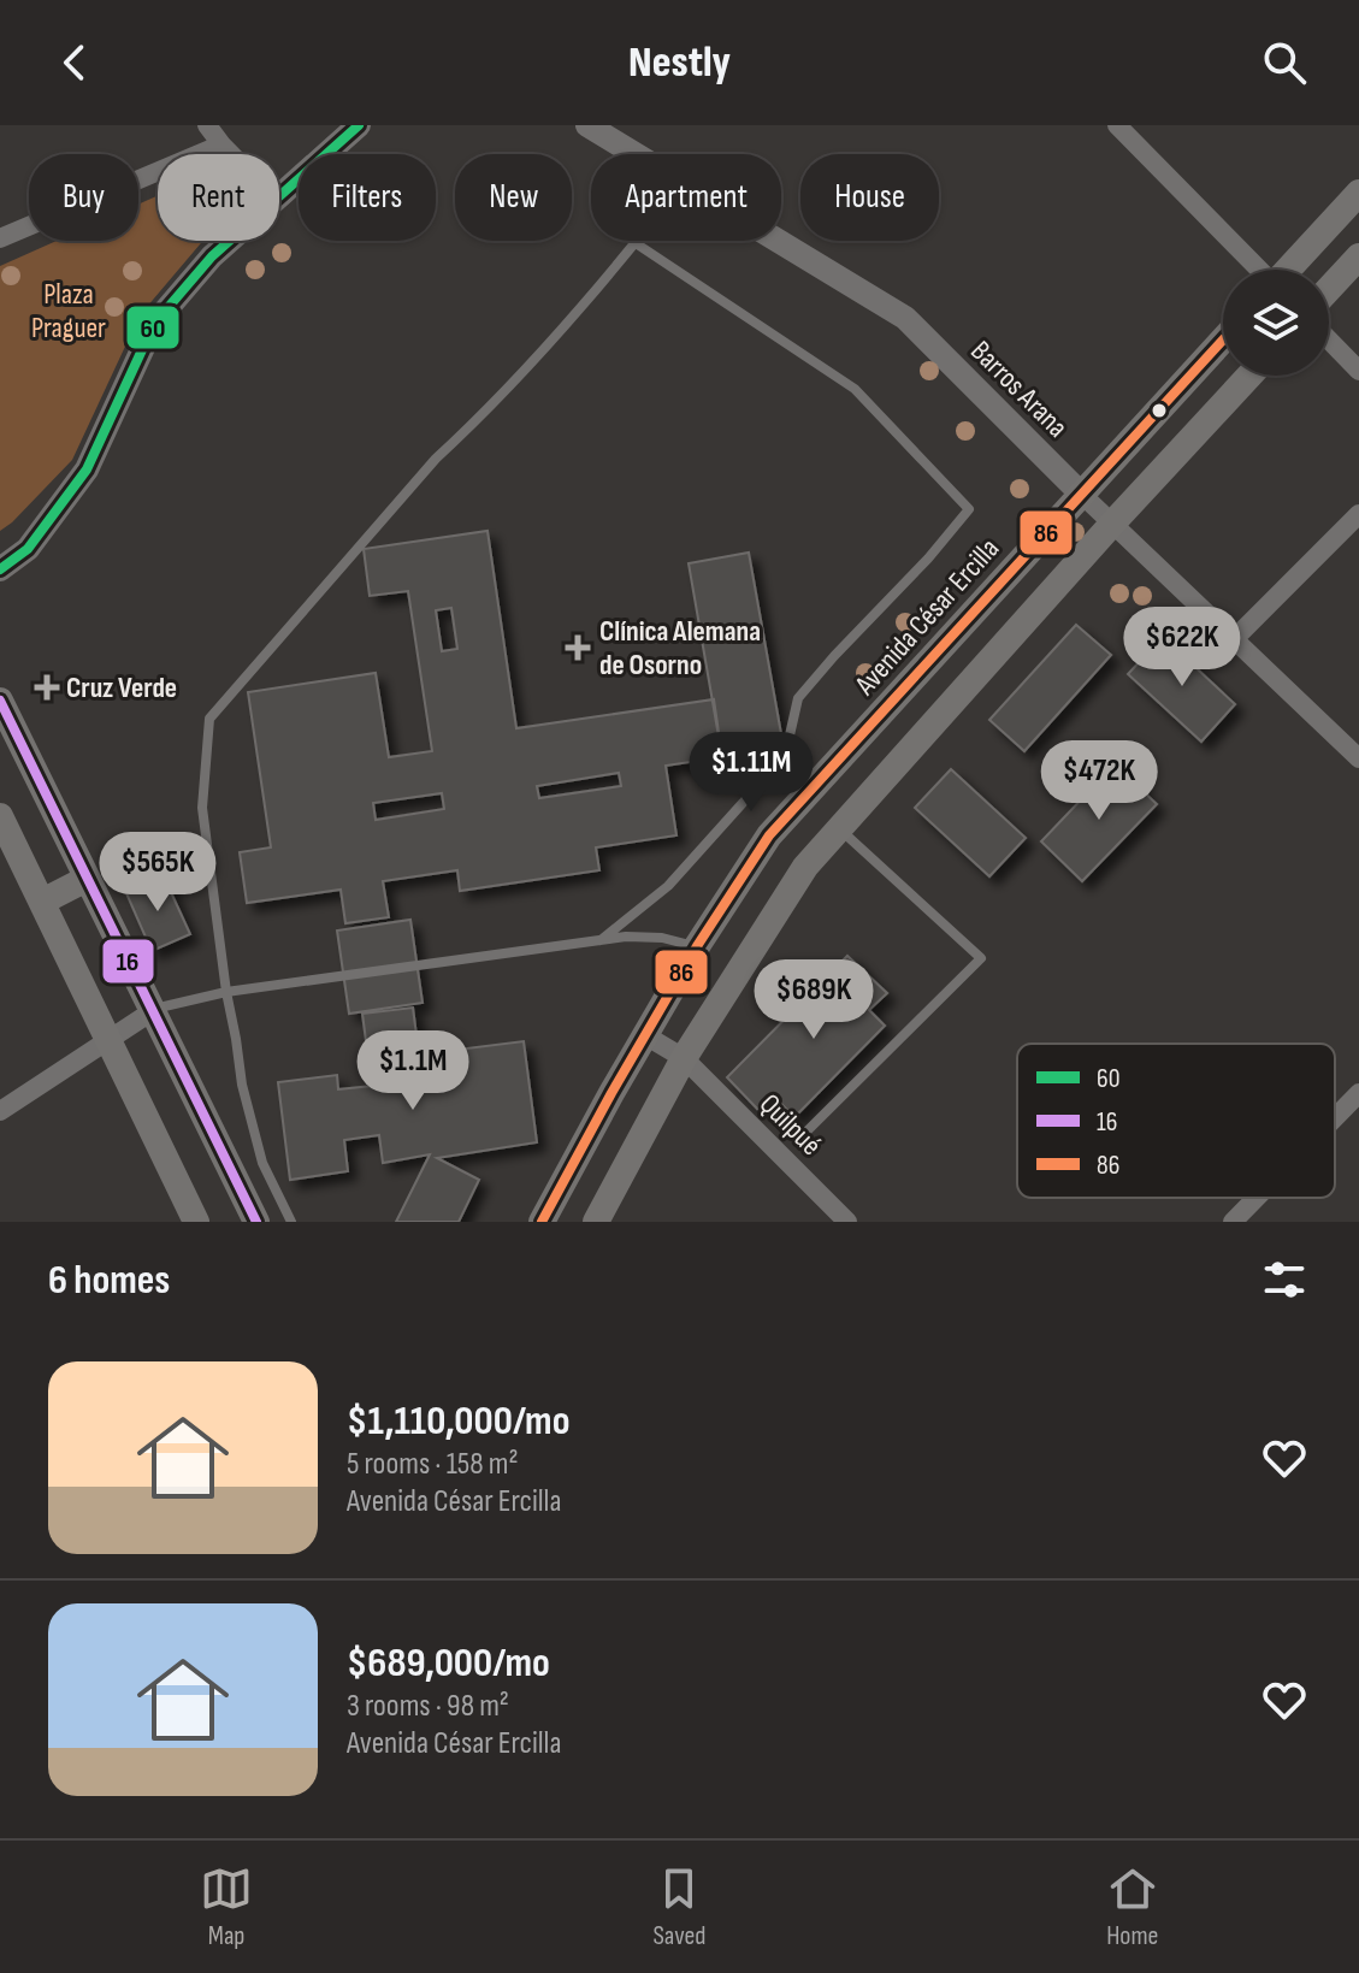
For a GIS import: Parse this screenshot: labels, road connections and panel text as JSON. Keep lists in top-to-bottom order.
{
  "streets": {
    "main road": ["Avenida César Ercilla"],
    "street": ["Barros Arana", "Quilpué"]
  },
  "crossings": [
    ["Barros Arana", "Avenida César Ercilla"],
    ["Avenida César Ercilla", "Quilpué"]
  ],
  "parks": ["Plaza Praguer"],
  "places": {
    "health": ["Clínica Alemana de Osorno", "Cruz Verde"]
  },
  "lines": ["transit line 60", "transit line 86", "transit line 16"],
  "legend": ["60", "16", "86"],
  "page": {
    "header": "Nestly",
    "chip": [
      "Buy",
      "Rent",
      "Filters",
      "New",
      "Apartment",
      "House"
    ],
    "price": [
      "$622K",
      "$1.11M",
      "$472K",
      "$565K",
      "$689K",
      "$1.1M"
    ],
    "heading": "6 homes",
    "list": [
      {
        "name": "$1,110,000/mo",
        "note": "5 rooms · 158 m² · Avenida César Ercilla"
      },
      {
        "name": "$689,000/mo",
        "note": "3 rooms · 98 m² · Avenida César Ercilla"
      }
    ],
    "tabs": ["Map", "Saved", "Home"]
  }
}
